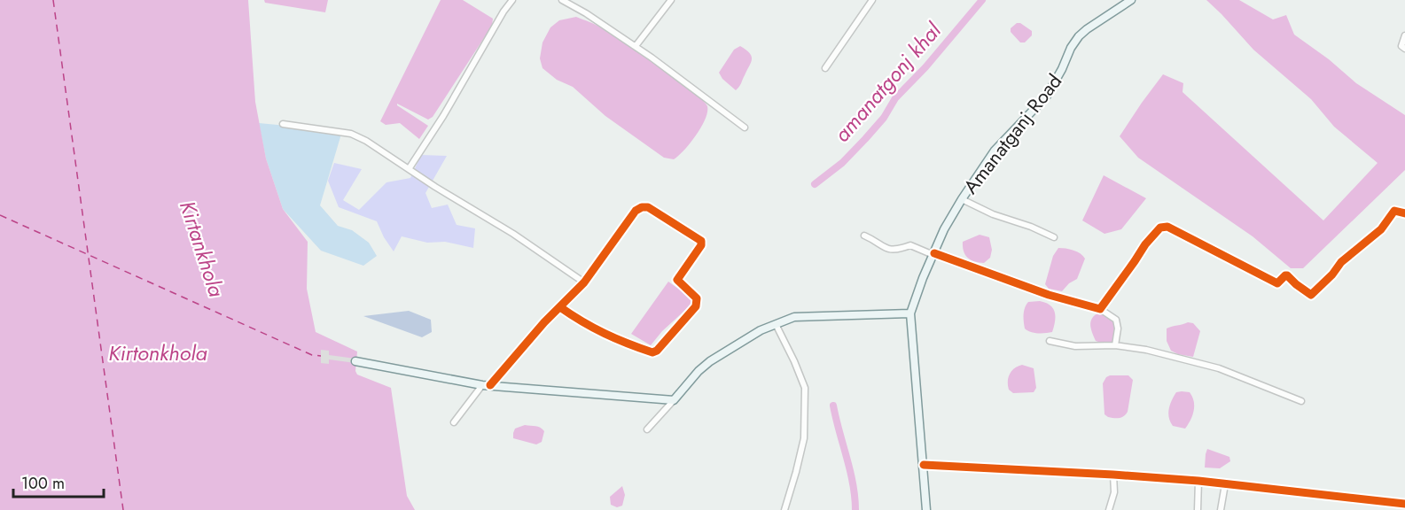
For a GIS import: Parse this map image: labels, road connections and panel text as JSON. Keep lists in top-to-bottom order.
{
  "streets": {
    "main road": ["Amanatganj Road"]
  },
  "water": ["amanatgonj khal", "Kirtankhola", "Kirtonkhola"],
  "scale_bar": "100 m"
}
